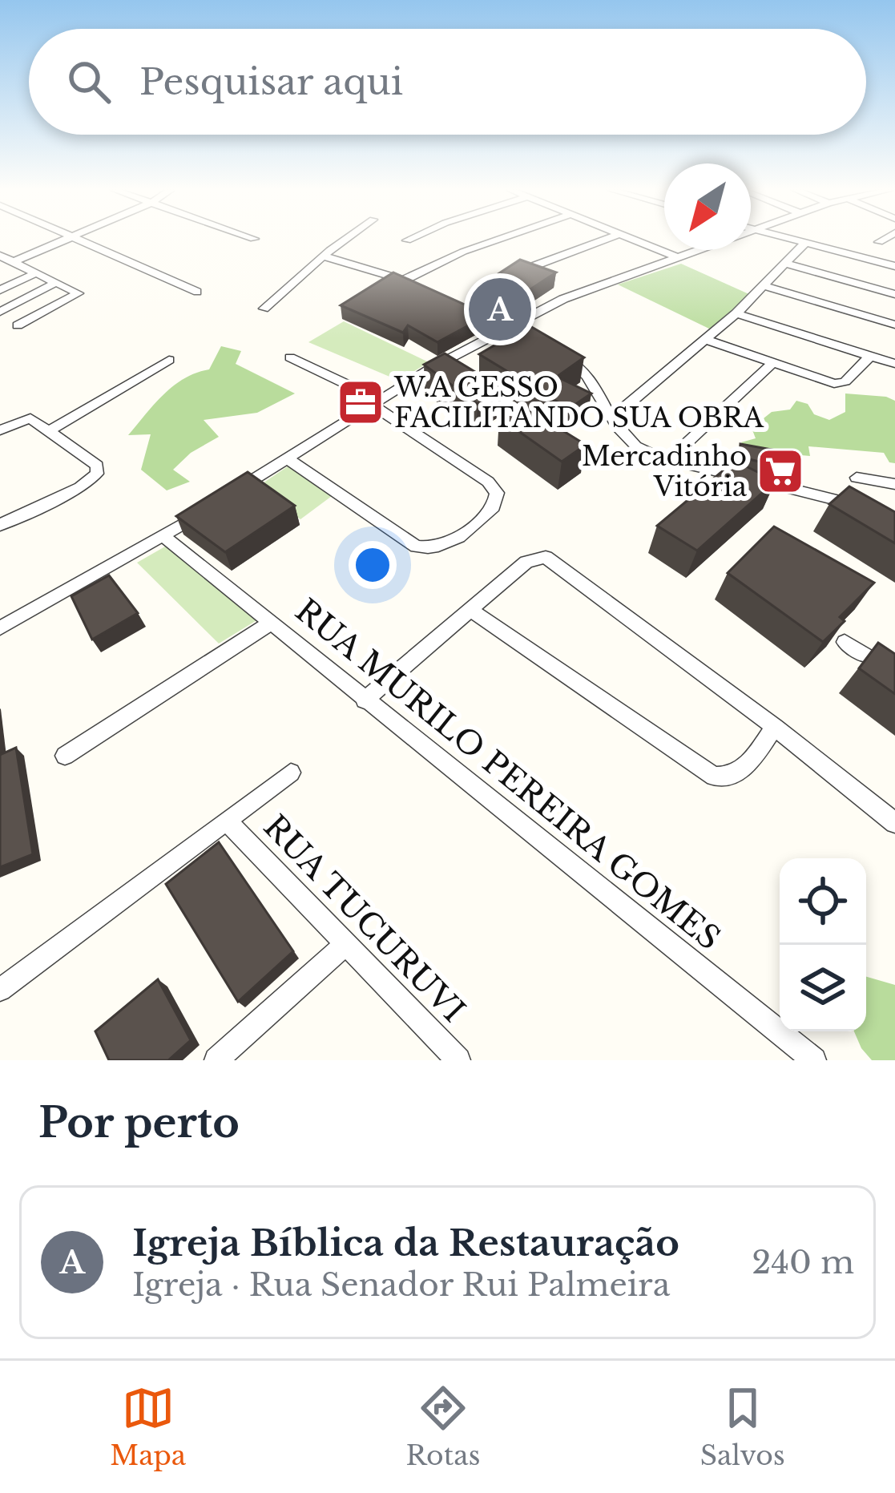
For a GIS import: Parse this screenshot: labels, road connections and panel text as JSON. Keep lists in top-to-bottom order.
{
  "streets": {
    "street": ["RUA MURILO PEREIRA GOMES", "RUA TUCURUVI"]
  },
  "places": {
    "office": ["W.A GESSO FACILITANDO SUA OBRA"],
    "supermarket": ["Mercadinho Vitória"]
  },
  "north": "bottom left",
  "page": {
    "search": "Pesquisar aqui",
    "pins": "A",
    "heading": "Por perto",
    "list": [
      {
        "mark": "A",
        "name": "Igreja Bíblica da Restauração",
        "note": "Igreja · Rua Senador Rui Palmeira",
        "value": "240 m"
      }
    ],
    "nav": ["Mapa", "Rotas", "Salvos"]
  }
}
